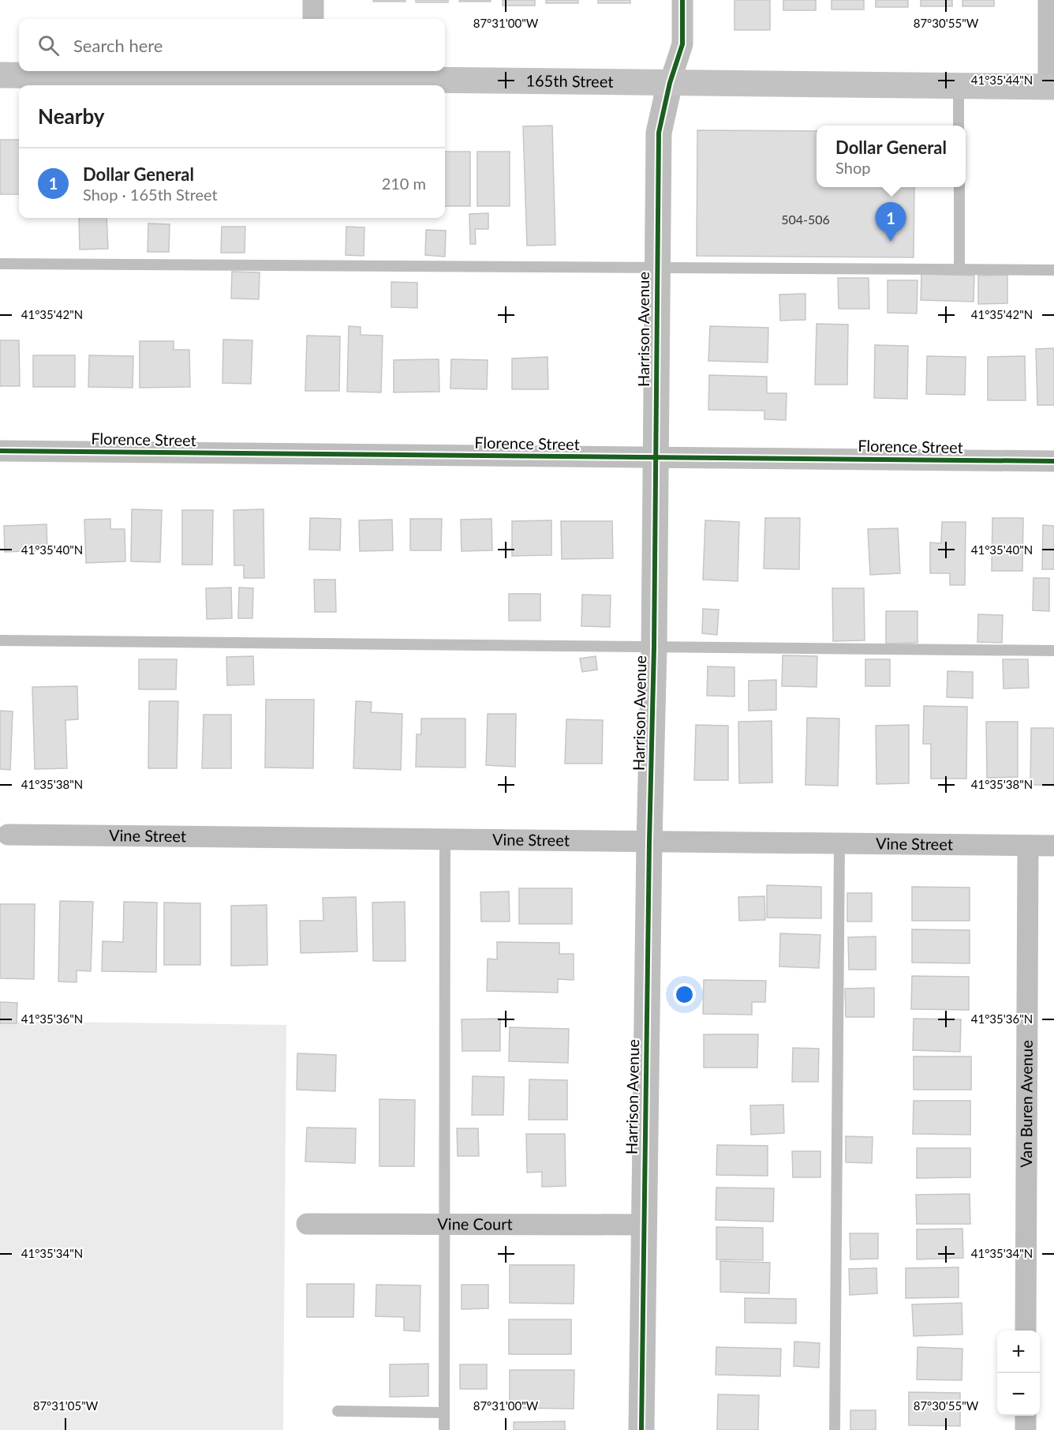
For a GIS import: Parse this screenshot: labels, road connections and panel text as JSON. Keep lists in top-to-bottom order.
{
  "streets": {
    "main road": ["165th Street"],
    "street": [
      "Harrison Avenue",
      "Florence Street",
      "Vine Street",
      "Van Buren Avenue",
      "Vine Court"
    ]
  },
  "crossings": [
    ["165th Street", "Harrison Avenue"],
    ["Harrison Avenue", "Florence Street"],
    ["Harrison Avenue", "Vine Street"],
    ["Harrison Avenue", "Vine Court"],
    ["Vine Street", "Van Buren Avenue"]
  ],
  "house_numbers": ["504-506"],
  "page": {
    "search": "Search here",
    "heading": "Nearby",
    "popup": ["Dollar General", "Shop"],
    "list": [
      {
        "mark": "1",
        "name": "Dollar General",
        "note": "Shop · 165th Street",
        "value": "210 m"
      }
    ],
    "pins": "1",
    "map_buttons": ["+", "−"]
  },
  "coordinates": [
    "87°31'00\"W",
    "87°30'55\"W",
    "41°35'44\"N",
    "41°35'42\"N",
    "41°35'40\"N",
    "41°35'38\"N",
    "41°35'36\"N",
    "41°35'34\"N",
    "87°31'05\"W"
  ]
}
